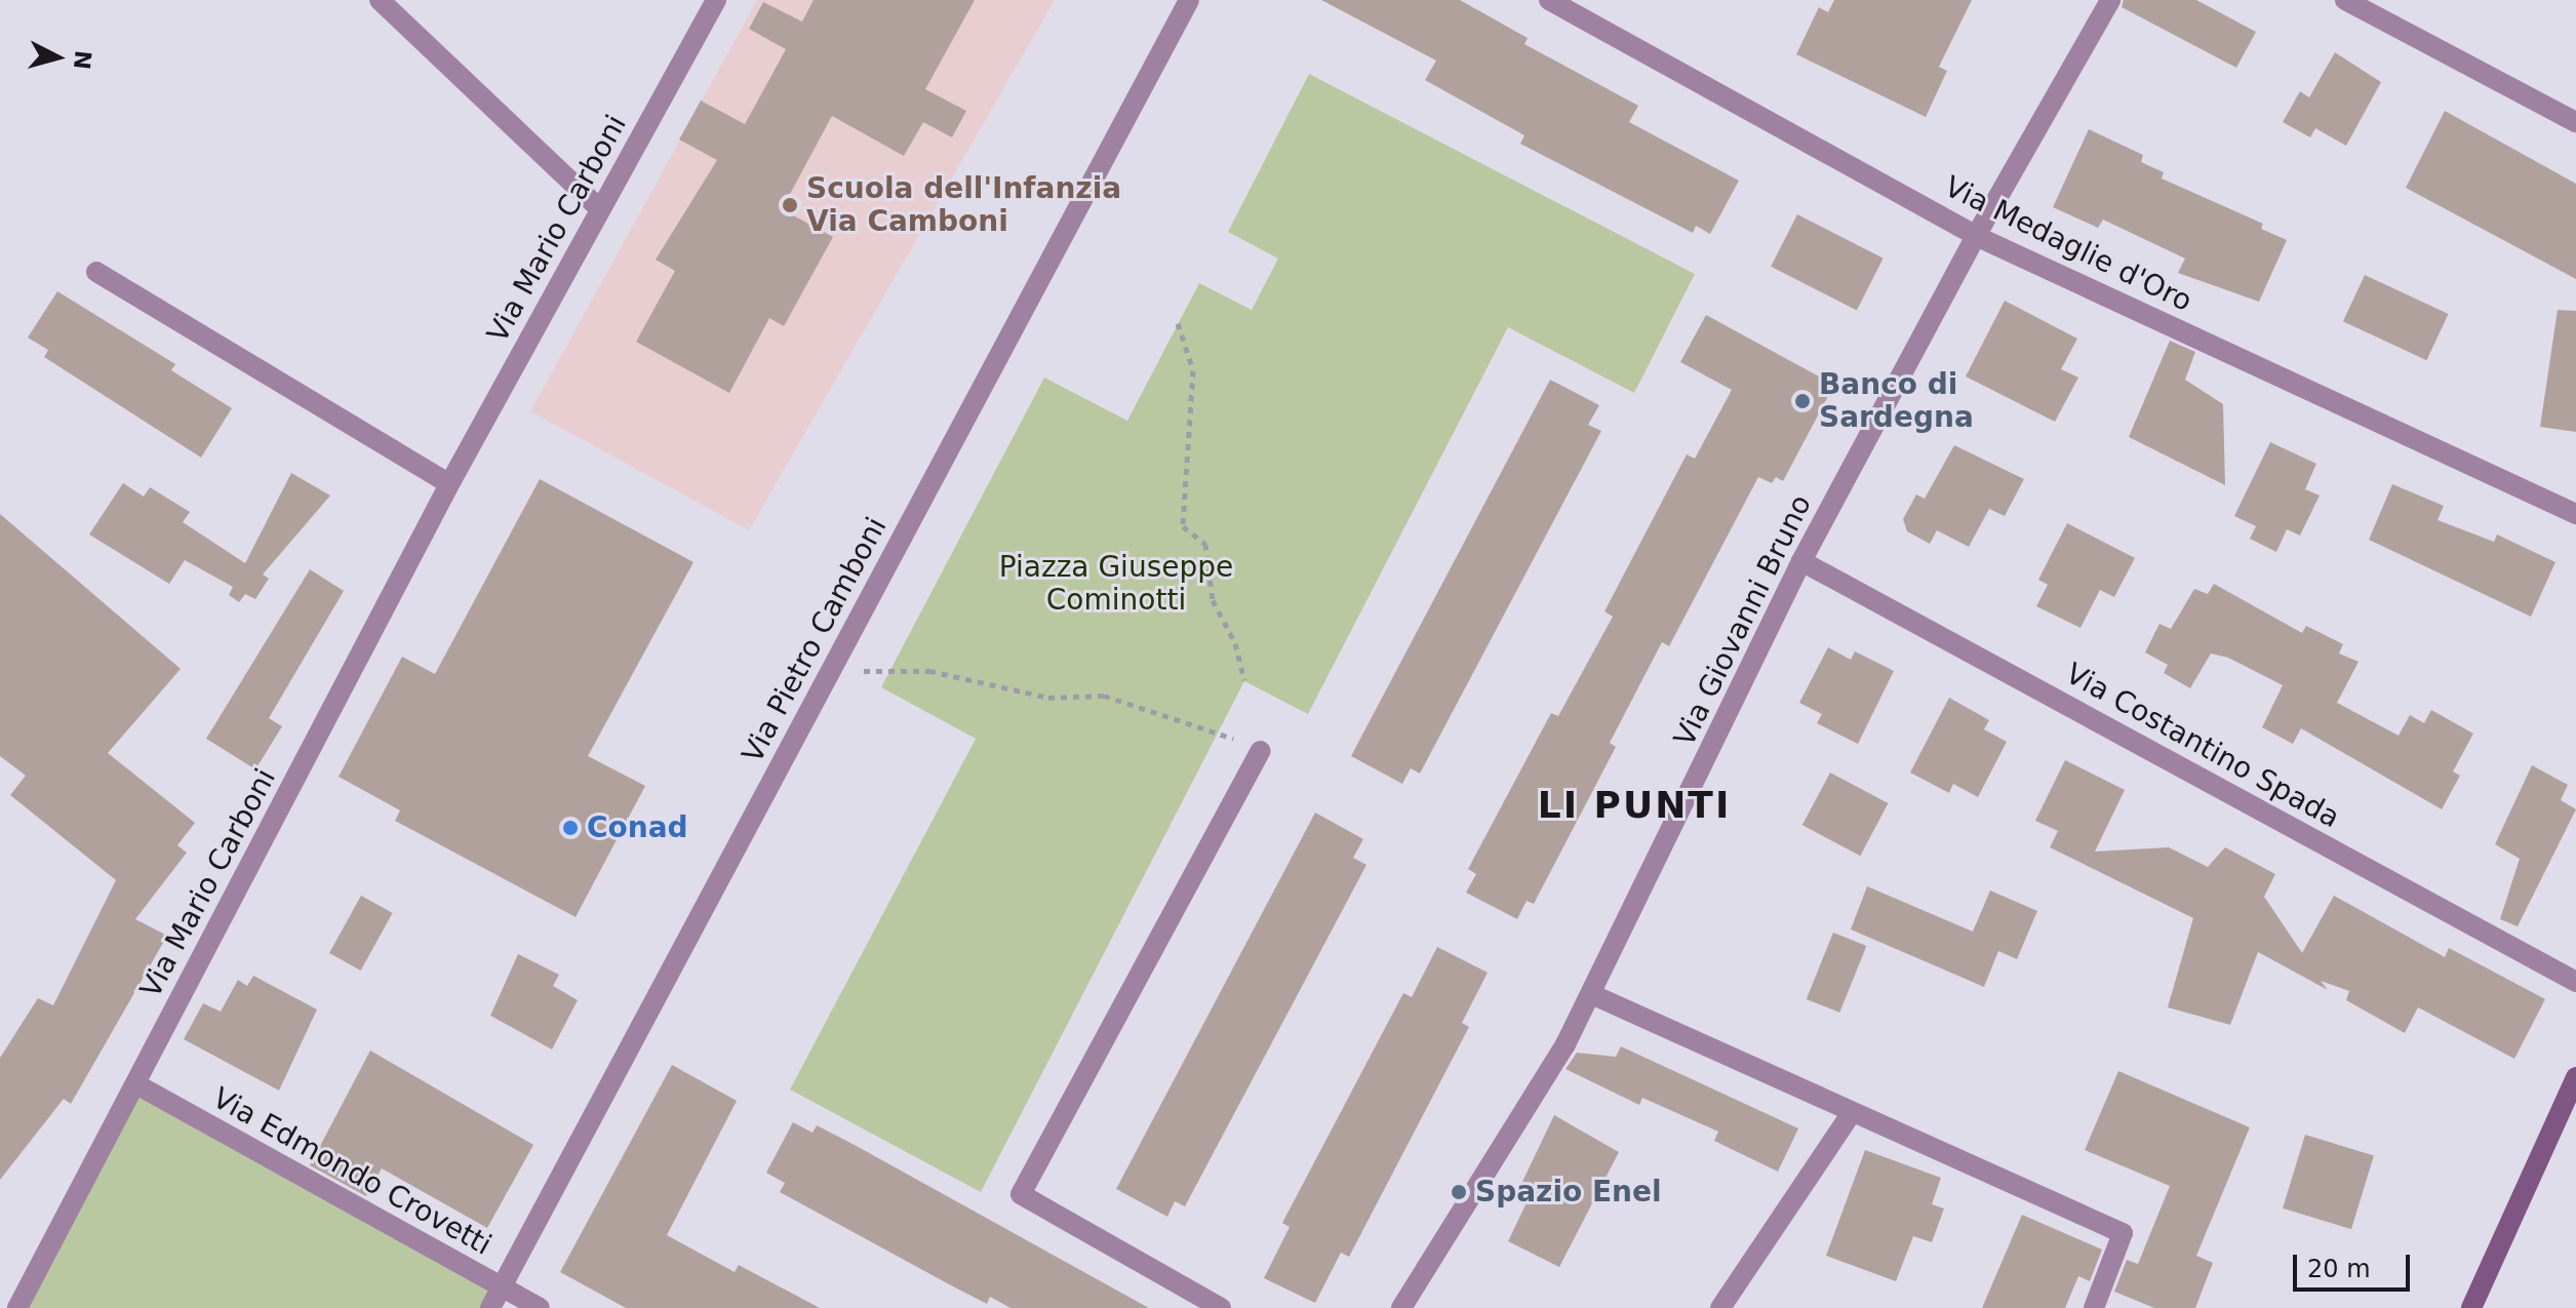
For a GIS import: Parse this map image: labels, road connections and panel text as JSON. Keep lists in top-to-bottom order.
{
  "streets": {
    "street": [
      "Via Mario Carboni",
      "Via Medaglie d'Oro",
      "Via Giovanni Bruno",
      "Via Pietro Camboni",
      "Via Costantino Spada",
      "Via Edmondo Crovetti"
    ]
  },
  "crossings": [
    ["Via Mario Carboni", "Via Edmondo Crovetti"],
    ["Via Medaglie d'Oro", "Via Giovanni Bruno"],
    ["Via Giovanni Bruno", "Via Costantino Spada"],
    ["Via Pietro Camboni", "Via Edmondo Crovetti"]
  ],
  "districts": ["LI PUNTI"],
  "parks": ["Piazza Giuseppe Cominotti"],
  "places": [
    "Scuola dell'Infanzia Via Camboni",
    "Banco di Sardegna",
    "Conad",
    "Spazio Enel"
  ],
  "scale_bar": "20 m",
  "north": "right"
}
